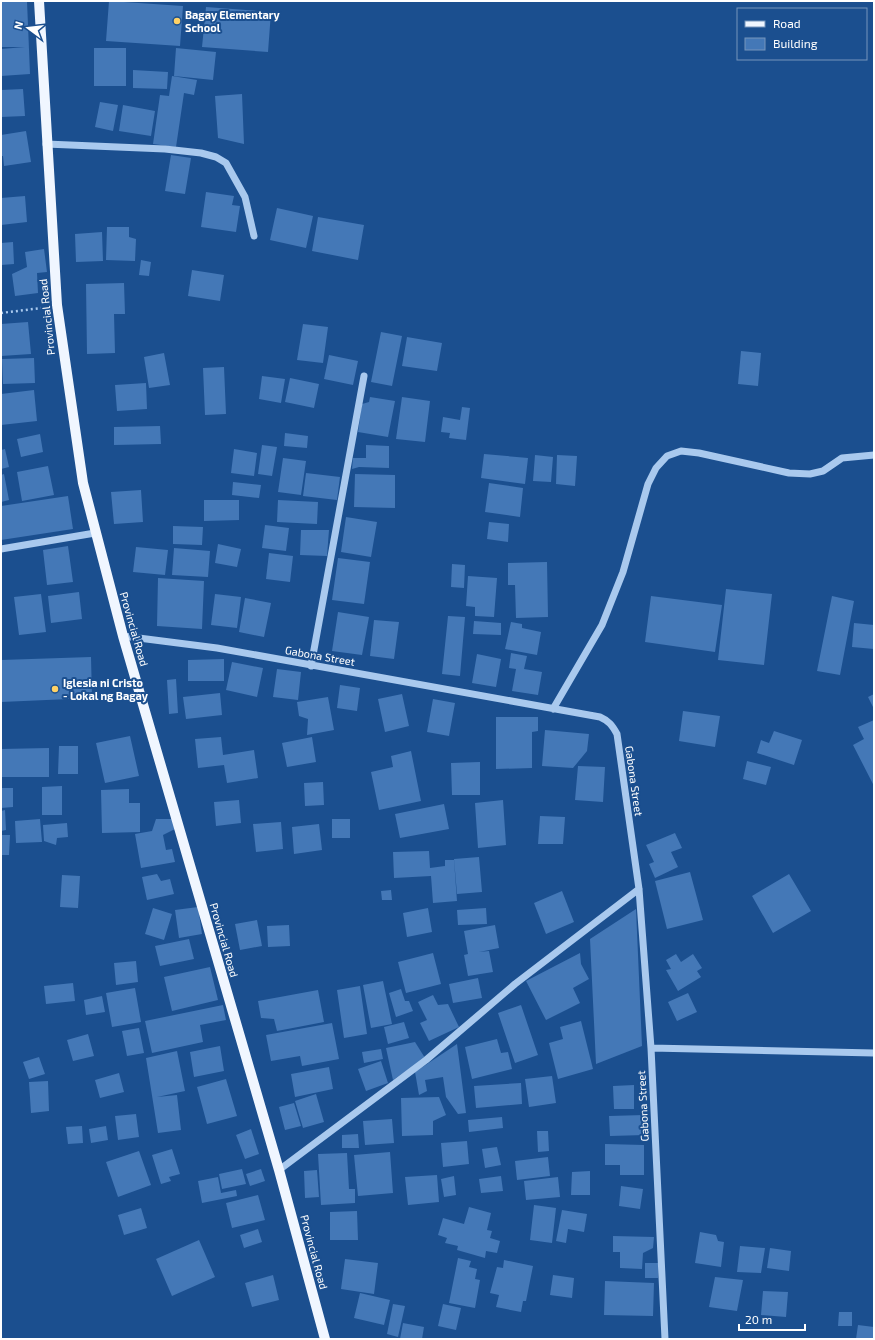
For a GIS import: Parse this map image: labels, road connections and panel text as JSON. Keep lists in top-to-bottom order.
{
  "streets": {
    "main road": ["Provincial Road"],
    "street": ["Gabona Street"]
  },
  "crossings": [
    ["Provincial Road", "Gabona Street"]
  ],
  "places": ["Bagay Elementary School", "Iglesia ni Cristo - Lokal ng Bagay"],
  "legend": ["Road", "Building"],
  "scale_bar": "20 m",
  "north": "left"
}
